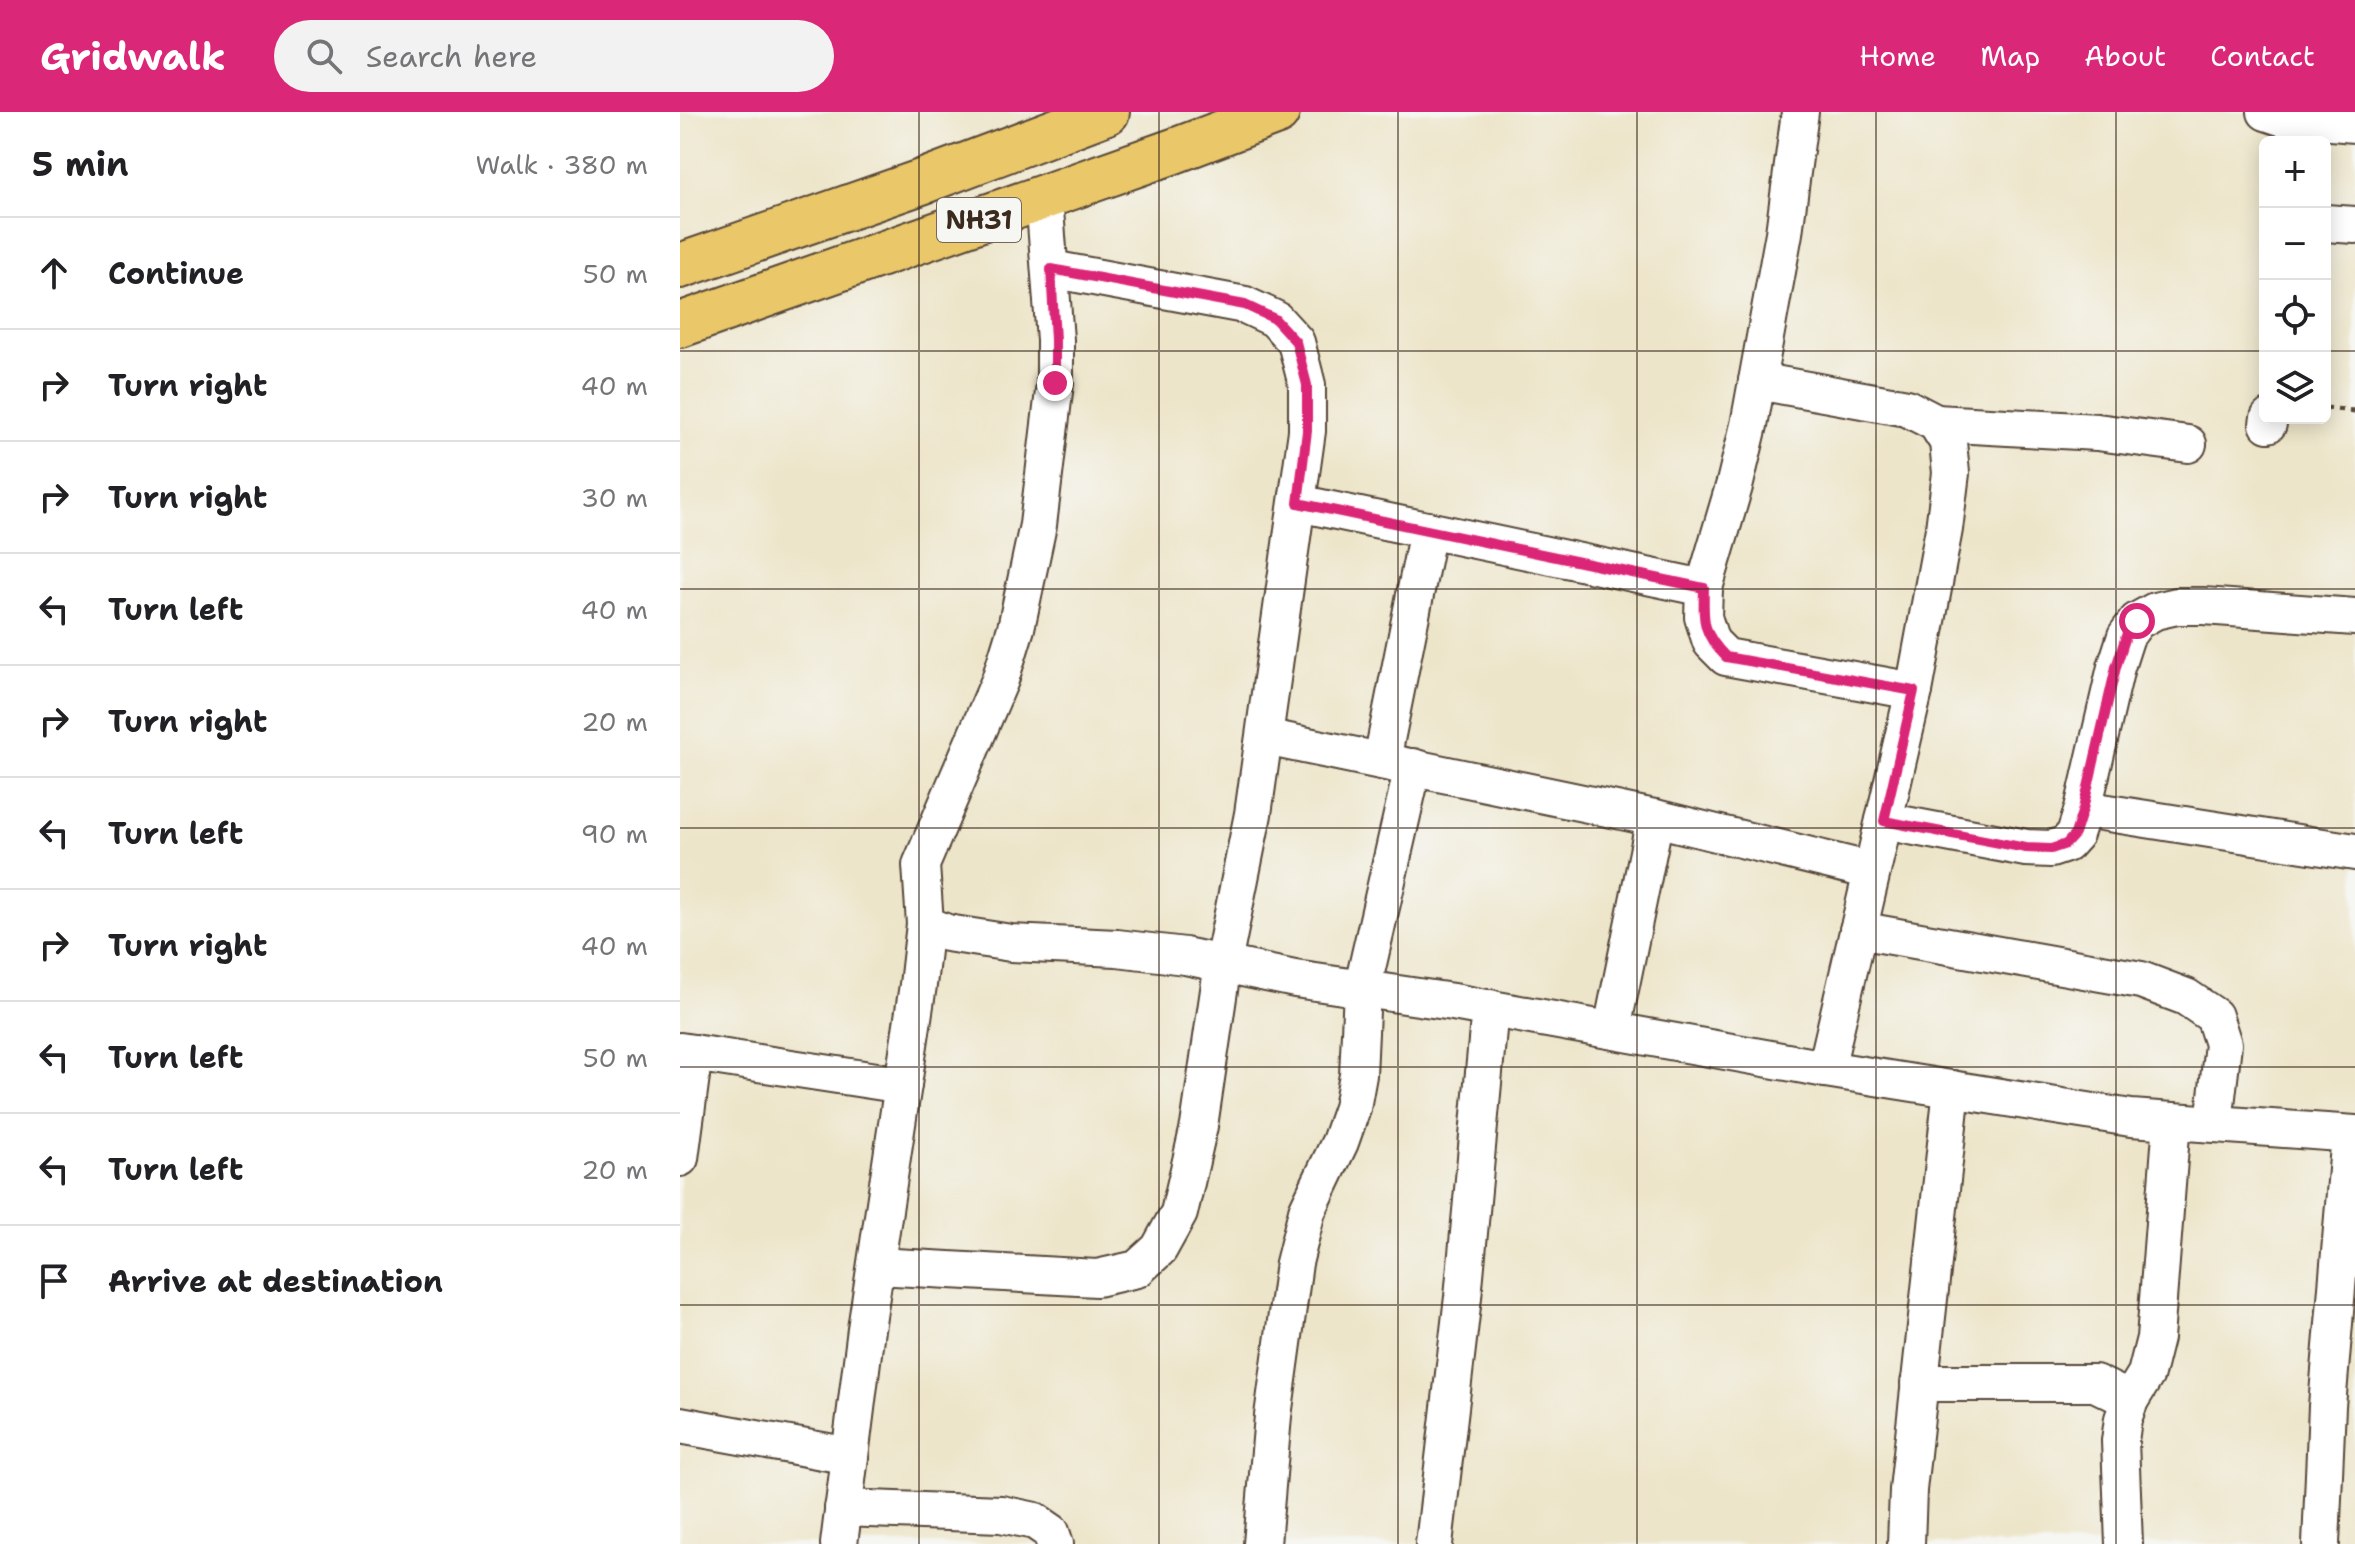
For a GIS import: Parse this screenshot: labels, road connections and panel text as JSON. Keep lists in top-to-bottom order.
{
  "streets": {
    "highway": ["NH31"]
  },
  "page": {
    "header": "Gridwalk",
    "search": "Search here",
    "nav": [
      "Home",
      "Map",
      "About",
      "Contact"
    ],
    "heading": ["5 min", "Walk · 380 m"],
    "map_buttons": ["+", "−"],
    "list": [
      ["Continue", "50 m"],
      ["Turn right", "40 m"],
      ["Turn right", "30 m"],
      ["Turn left", "40 m"],
      ["Turn right", "20 m"],
      ["Turn left", "90 m"],
      ["Turn right", "40 m"],
      ["Turn left", "50 m"],
      ["Turn left", "20 m"],
      "Arrive at destination"
    ]
  }
}
